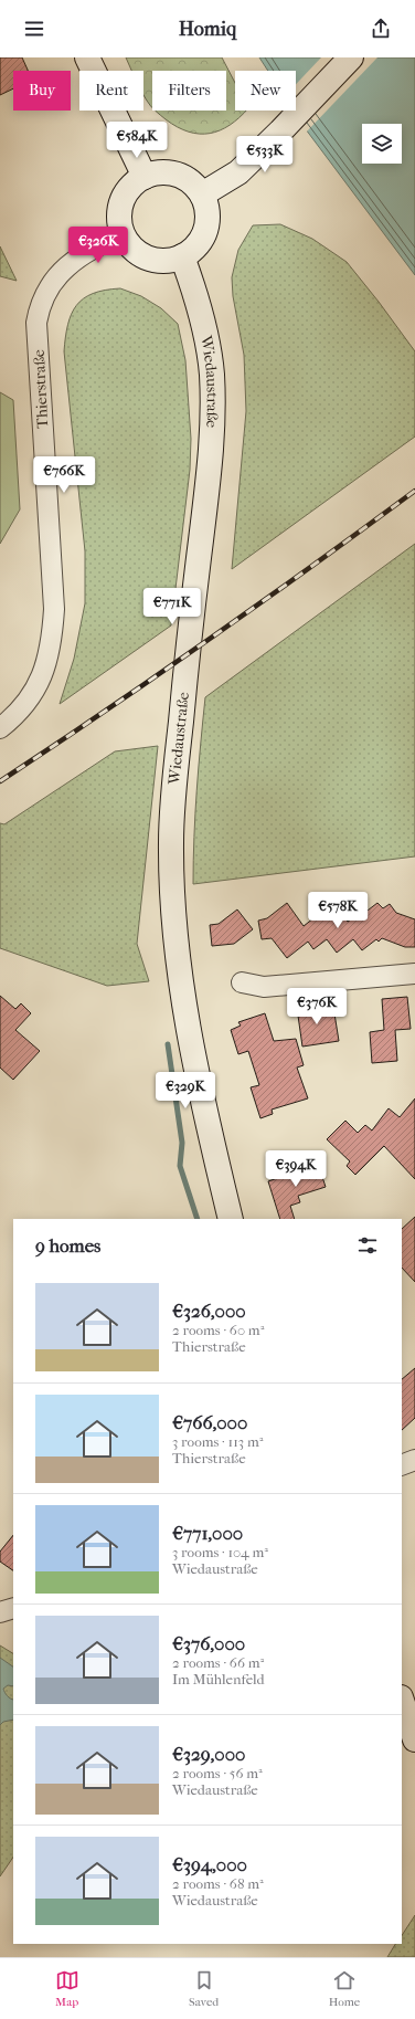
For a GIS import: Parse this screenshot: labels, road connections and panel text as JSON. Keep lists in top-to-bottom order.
{
  "streets": {
    "main road": ["Wiedaustraße"],
    "street": ["Thierstraße"]
  },
  "crossings": [
    ["Wiedaustraße", "Thierstraße"]
  ],
  "page": {
    "header": "Homiq",
    "chip": [
      "Buy",
      "Rent",
      "Filters",
      "New"
    ],
    "price": [
      "€584K",
      "€533K",
      "€326K",
      "€766K",
      "€771K",
      "€578K",
      "€376K",
      "€329K",
      "€394K"
    ],
    "heading": "9 homes",
    "list": [
      {
        "name": "€326,000",
        "note": "2 rooms · 60 m² · Thierstraße"
      },
      {
        "name": "€766,000",
        "note": "3 rooms · 113 m² · Thierstraße"
      },
      {
        "name": "€771,000",
        "note": "3 rooms · 104 m² · Wiedaustraße"
      },
      {
        "name": "€376,000",
        "note": "2 rooms · 66 m² · Im Mühlenfeld"
      },
      {
        "name": "€329,000",
        "note": "2 rooms · 56 m² · Wiedaustraße"
      },
      {
        "name": "€394,000",
        "note": "2 rooms · 68 m² · Wiedaustraße"
      }
    ],
    "tabs": ["Map", "Saved", "Home"]
  }
}
